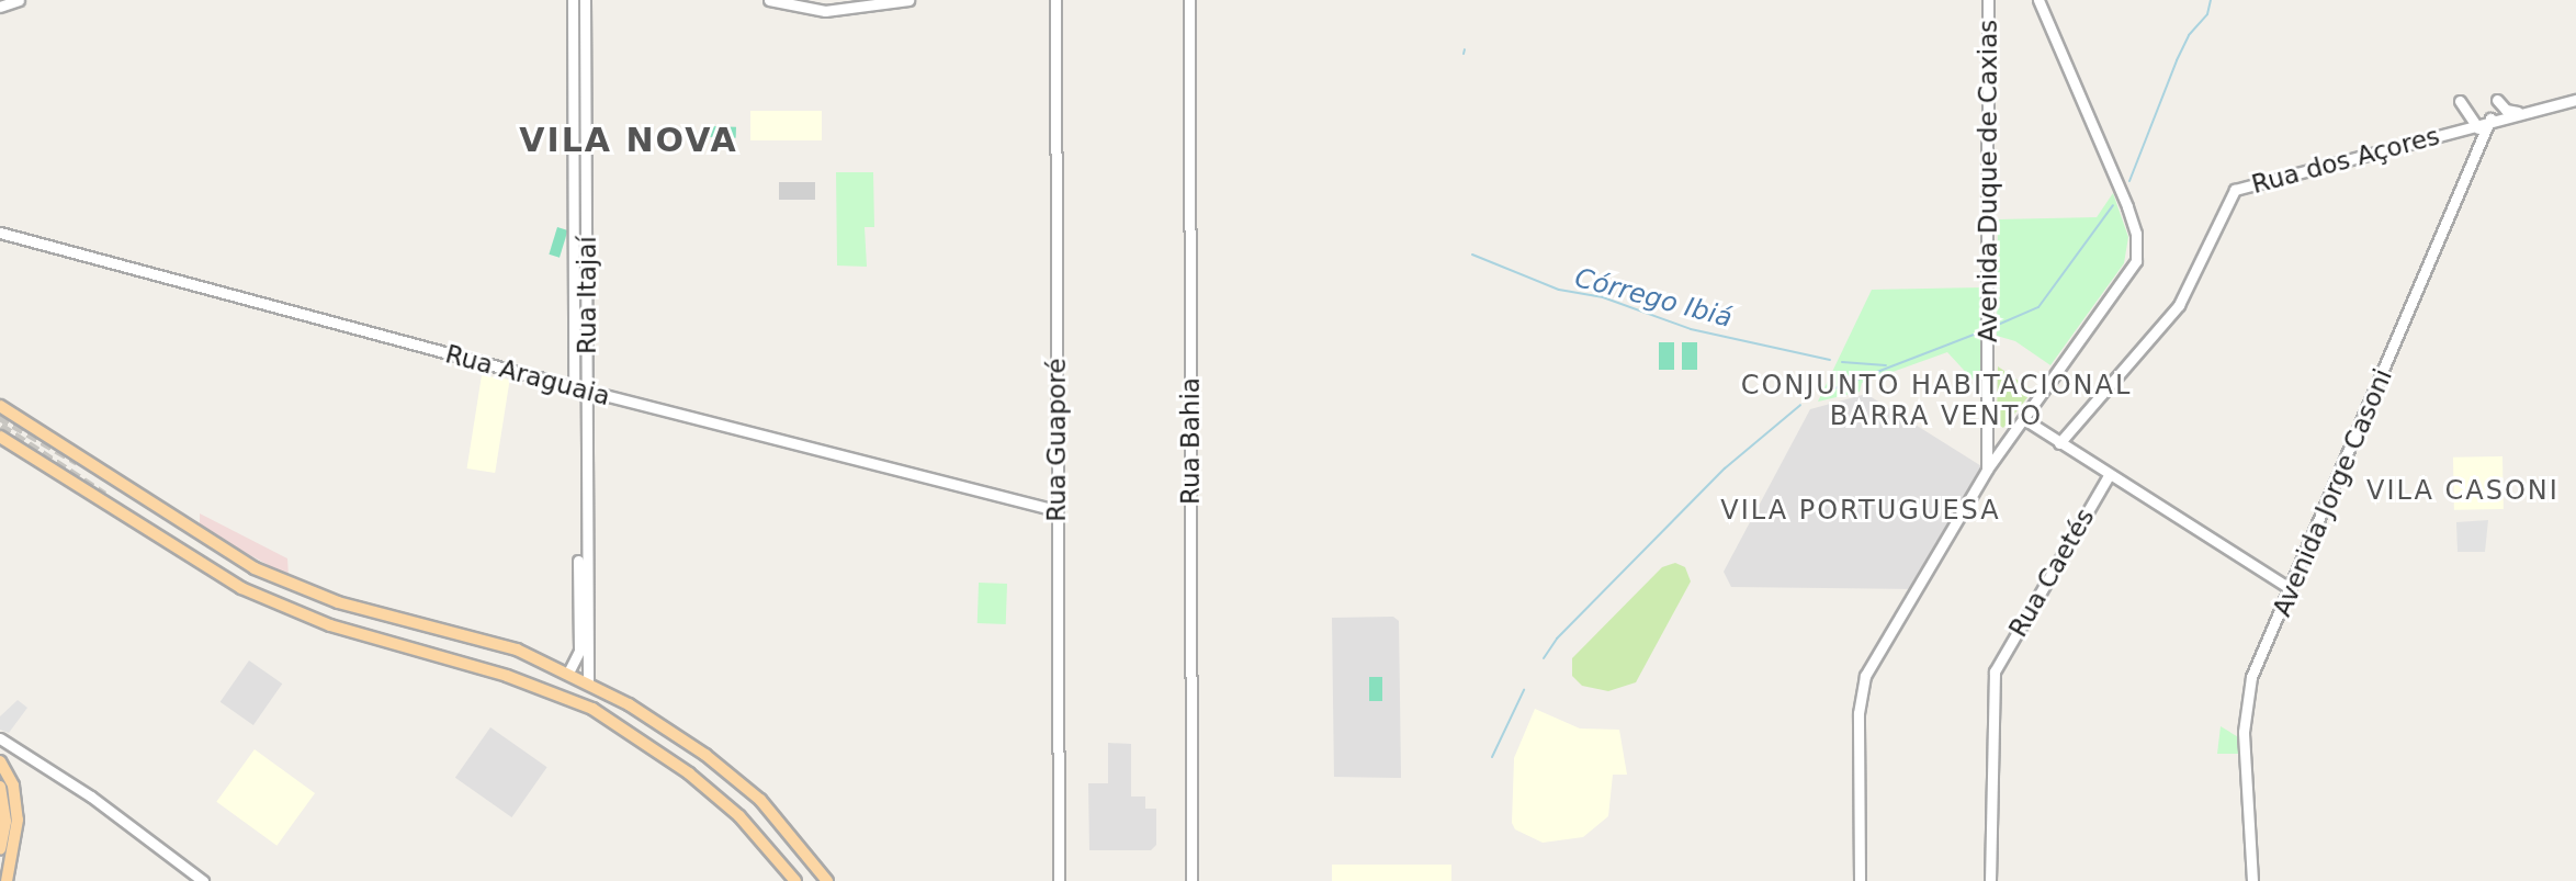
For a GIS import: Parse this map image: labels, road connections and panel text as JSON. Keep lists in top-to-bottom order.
{
  "streets": {
    "street": [
      "Rua dos Açores",
      "Avenida Duque de Caxias",
      "Rua Itajaí",
      "Rua Araguaia",
      "Rua Guaporé",
      "Rua Bahia",
      "Avenida Jorge Casoni",
      "Rua Caetés"
    ]
  },
  "crossings": [
    ["Rua dos Açores", "Avenida Jorge Casoni"],
    ["Rua Itajaí", "Rua Araguaia"],
    ["Rua Araguaia", "Rua Guaporé"]
  ],
  "districts": [
    "VILA NOVA",
    "CONJUNTO HABITACIONAL BARRA VENTO",
    "VILA CASONI",
    "VILA PORTUGUESA"
  ],
  "water": ["Córrego Ibiá"]
}
